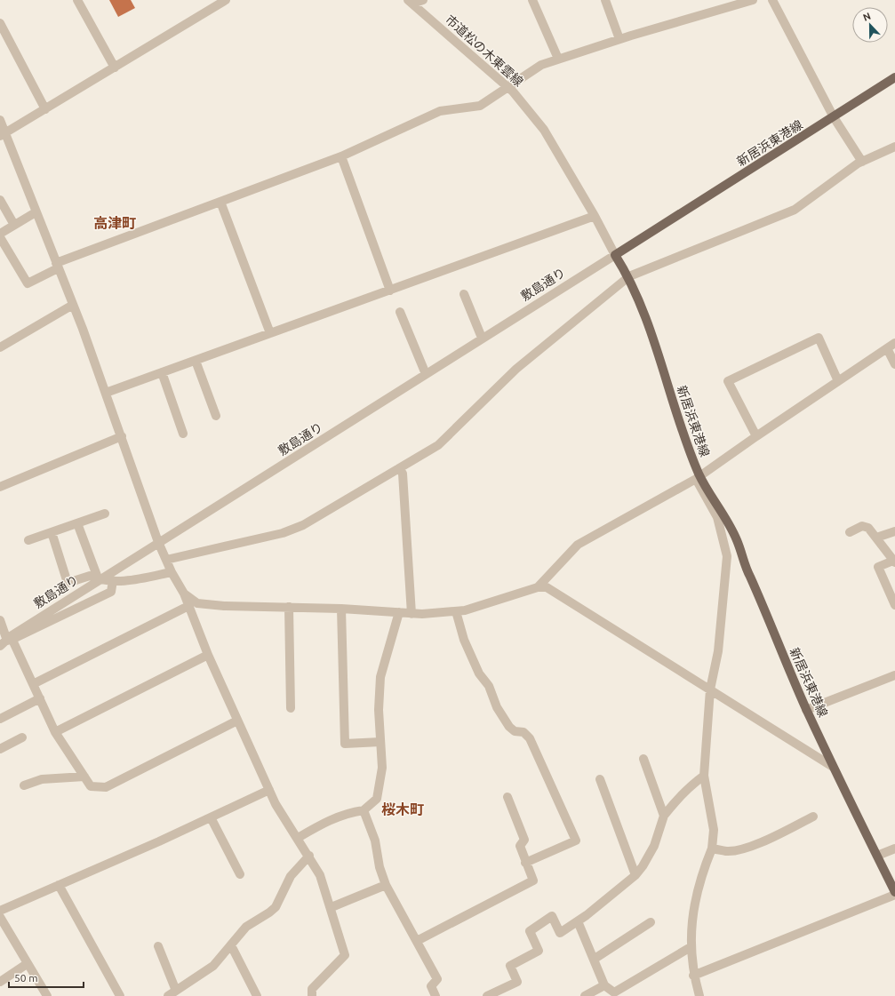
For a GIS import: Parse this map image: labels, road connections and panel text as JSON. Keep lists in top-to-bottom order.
{
  "streets": {
    "main road": ["新居浜東港線"],
    "street": ["市道松の木東雲線", "敷島通り"]
  },
  "crossings": [
    ["市道松の木東雲線", "新居浜東港線"],
    ["市道松の木東雲線", "敷島通り"],
    ["新居浜東港線", "敷島通り"]
  ],
  "districts": ["高津町", "桜木町"],
  "scale_bar": "50 m",
  "north": "top"
}
